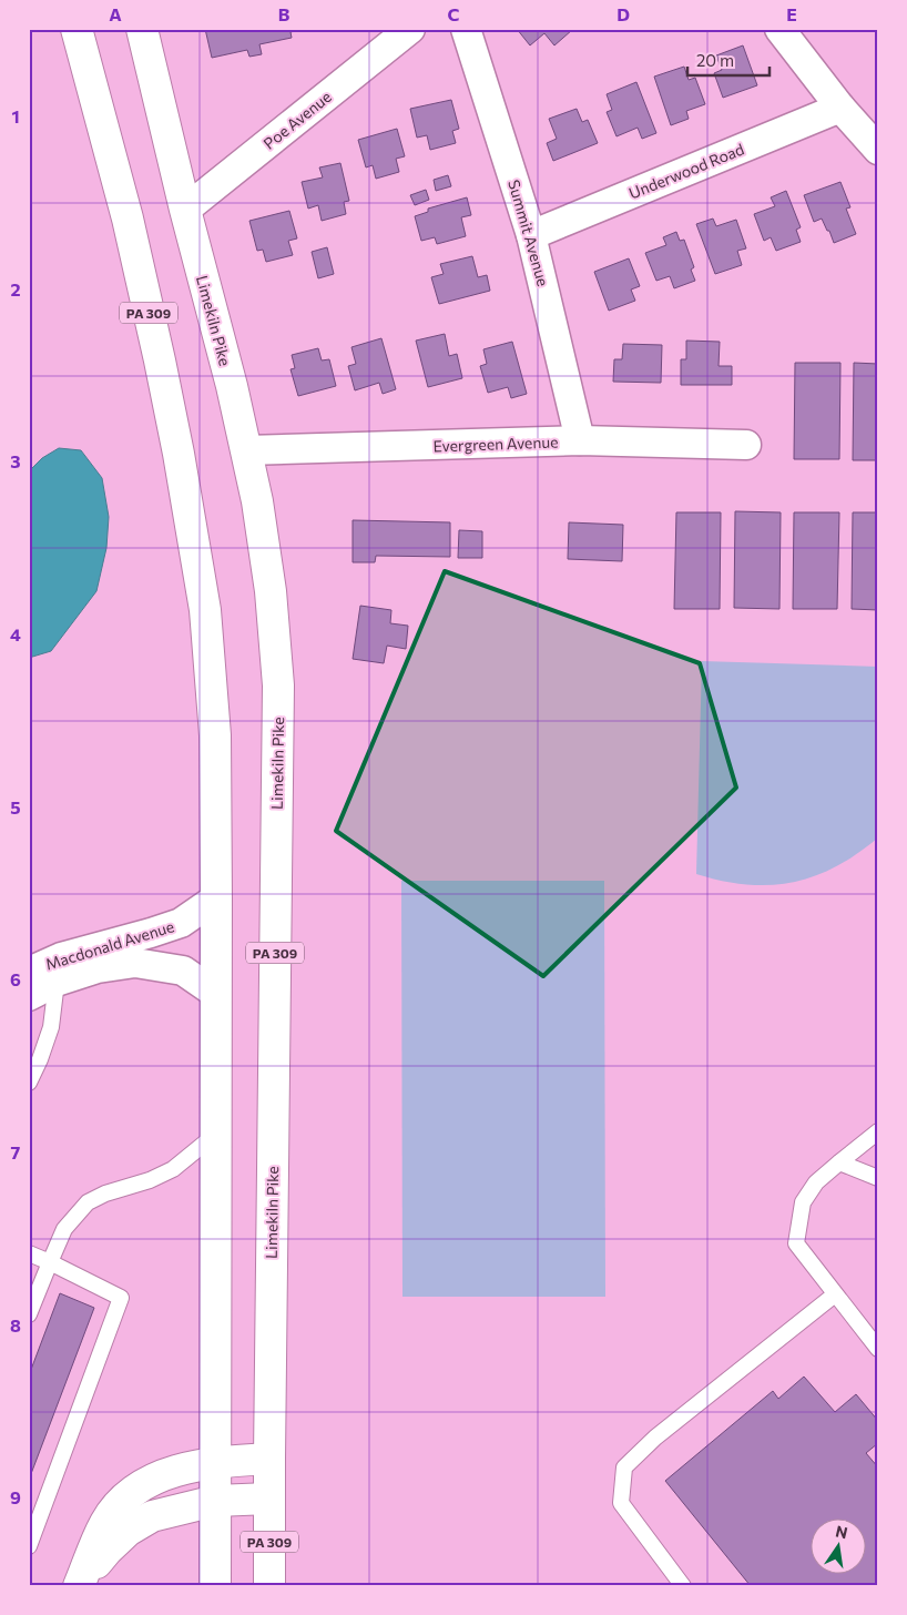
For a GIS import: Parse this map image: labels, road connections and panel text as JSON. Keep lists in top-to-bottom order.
{
  "streets": {
    "main road": ["PA 309", "Limekiln Pike"],
    "street": [
      "Poe Avenue",
      "Underwood Road",
      "Summit Avenue",
      "Evergreen Avenue",
      "Macdonald Avenue"
    ]
  },
  "crossings": [
    ["Poe Avenue", "Limekiln Pike"],
    ["Underwood Road", "Summit Avenue"],
    ["Summit Avenue", "Evergreen Avenue"],
    ["PA 309", "Limekiln Pike"],
    ["PA 309", "Macdonald Avenue"],
    ["Limekiln Pike", "Evergreen Avenue"]
  ],
  "scale_bar": "20 m",
  "north": "top",
  "grid": {
    "columns": [
      "A",
      "B",
      "C",
      "D",
      "E"
    ],
    "rows": [
      "1",
      "2",
      "3",
      "4",
      "5",
      "6",
      "7",
      "8",
      "9"
    ]
  }
}
